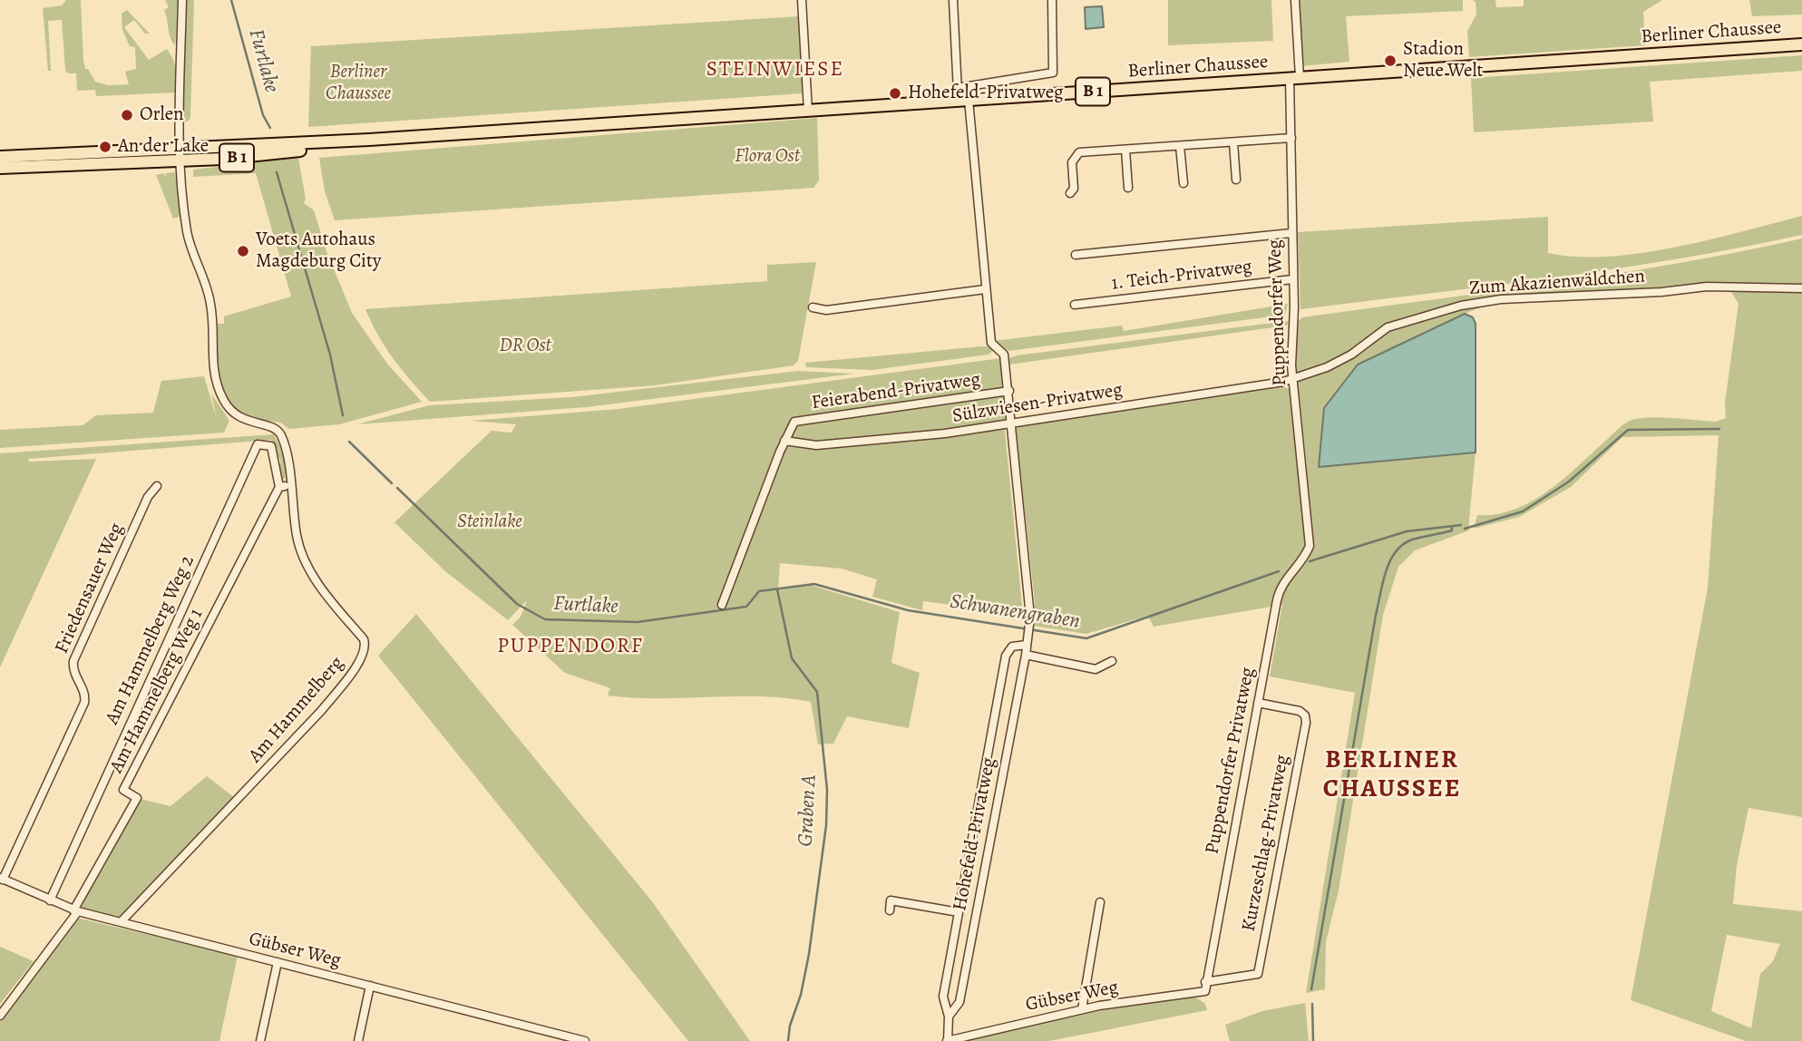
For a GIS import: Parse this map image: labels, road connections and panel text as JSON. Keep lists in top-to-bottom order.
{
  "streets": {
    "main road": ["Berliner Chaussee", "B 1"],
    "street": [
      "1. Teich-Privatweg",
      "Zum Akazienwäldchen",
      "Puppendorfer Weg",
      "Feierabend-Privatweg",
      "Sülzwiesen-Privatweg",
      "Friedensauer Weg",
      "Am Hammelberg Weg 2",
      "Am Hammelberg Weg 1",
      "Am Hammelberg",
      "Puppendorfer Privatweg",
      "Hohefeld-Privatweg",
      "Kurzeschlag-Privatweg",
      "Gübser Weg"
    ]
  },
  "crossings": [
    ["Berliner Chaussee", "Puppendorfer Weg"],
    ["Berliner Chaussee", "Am Hammelberg"],
    ["Berliner Chaussee", "Hohefeld-Privatweg"],
    ["1. Teich-Privatweg", "Puppendorfer Weg"],
    ["Zum Akazienwäldchen", "Puppendorfer Weg"],
    ["Zum Akazienwäldchen", "Sülzwiesen-Privatweg"],
    ["Puppendorfer Weg", "Sülzwiesen-Privatweg"],
    ["Puppendorfer Weg", "Puppendorfer Privatweg"],
    ["Feierabend-Privatweg", "Sülzwiesen-Privatweg"],
    ["Feierabend-Privatweg", "Hohefeld-Privatweg"],
    ["Sülzwiesen-Privatweg", "Hohefeld-Privatweg"],
    ["Friedensauer Weg", "Gübser Weg"],
    ["Am Hammelberg Weg 2", "Am Hammelberg Weg 1"],
    ["Am Hammelberg Weg 2", "Gübser Weg"],
    ["Am Hammelberg Weg 1", "Gübser Weg"],
    ["Am Hammelberg", "Gübser Weg"],
    ["Puppendorfer Privatweg", "Kurzeschlag-Privatweg"],
    ["Puppendorfer Privatweg", "Gübser Weg"],
    ["Hohefeld-Privatweg", "Gübser Weg"]
  ],
  "districts": ["STEINWIESE", "PUPPENDORF", "BERLINER CHAUSSEE"],
  "water": ["Furtlake", "Schwanengraben", "Graben A"],
  "parks": [
    "Berliner Chaussee",
    "Flora Ost",
    "DR Ost",
    "Steinlake"
  ],
  "places": [
    "Stadion Neue Welt",
    "Hohefeld-Privatweg",
    "Orlen",
    "An der Lake",
    "Voets Autohaus Magdeburg City"
  ]
}
